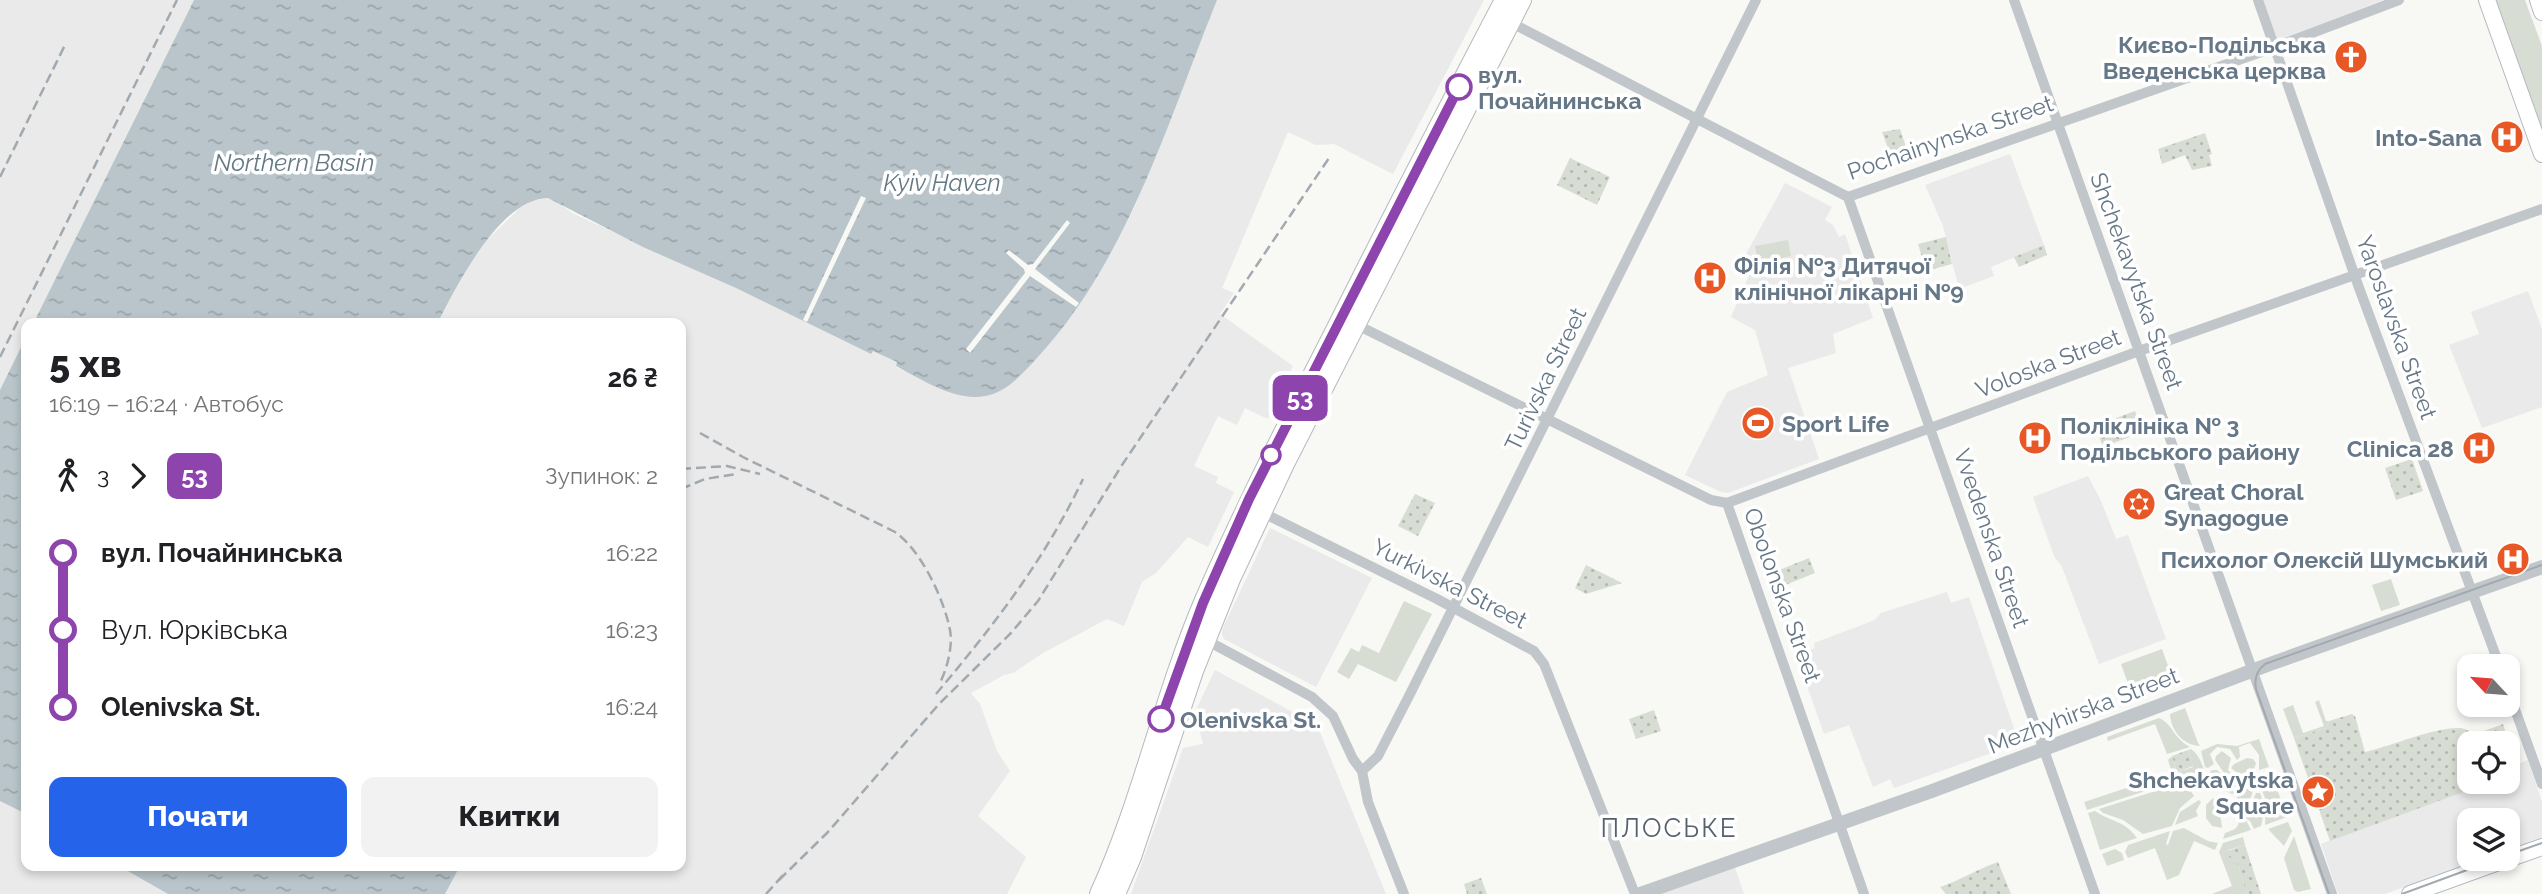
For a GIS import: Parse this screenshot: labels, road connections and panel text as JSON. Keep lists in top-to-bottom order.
{
  "streets": {
    "street": [
      "Pochainynska Street",
      "Shchekavytska Street",
      "Yaroslavska Street",
      "Voloska Street",
      "Turivska Street",
      "Vvedenska Street",
      "Yurkivska Street",
      "Obolonska Street",
      "Mezhyhirska Street"
    ]
  },
  "crossings": [
    ["Pochainynska Street", "Shchekavytska Street"],
    ["Pochainynska Street", "Yaroslavska Street"],
    ["Pochainynska Street", "Turivska Street"],
    ["Pochainynska Street", "Vvedenska Street"],
    ["Shchekavytska Street", "Voloska Street"],
    ["Shchekavytska Street", "Mezhyhirska Street"],
    ["Yaroslavska Street", "Voloska Street"],
    ["Yaroslavska Street", "Mezhyhirska Street"],
    ["Voloska Street", "Vvedenska Street"],
    ["Voloska Street", "Obolonska Street"],
    ["Turivska Street", "Yurkivska Street"],
    ["Turivska Street", "Obolonska Street"],
    ["Vvedenska Street", "Mezhyhirska Street"],
    ["Yurkivska Street", "Mezhyhirska Street"],
    ["Obolonska Street", "Mezhyhirska Street"]
  ],
  "districts": ["ПЛОСЬКЕ"],
  "water": ["Northern Basin", "Kyiv Haven"],
  "places": {
    "church": ["Києво-Подільська Введенська церква"],
    "other": ["вул. Почайнинська", "Olenivska St."],
    "hospital": [
      "Into-Sana",
      "Філія №3 Дитячої клінічної лікарні №9",
      "Поліклініка № 3 Подільського району",
      "Clinica 28",
      "Психолог Олексій Шумський"
    ],
    "sports": ["Sport Life"],
    "synagogue": ["Great Choral Synagogue"],
    "place": ["Shchekavytska Square"]
  },
  "lines": ["bus line 53"],
  "north": "top left",
  "page": {
    "on_map": "53",
    "heading": ["5 хв", "16:19 – 16:24 · Автобус", "26 ₴"],
    "legs": ["3", "53", "Зупинок: 2"],
    "list": [
      {
        "name": "вул. Почайнинська",
        "value": "16:22"
      },
      {
        "name": "Вул. Юрківська",
        "value": "16:23"
      },
      {
        "name": "Olenivska St.",
        "value": "16:24"
      }
    ],
    "buttons": ["Почати", "Квитки"]
  }
}
